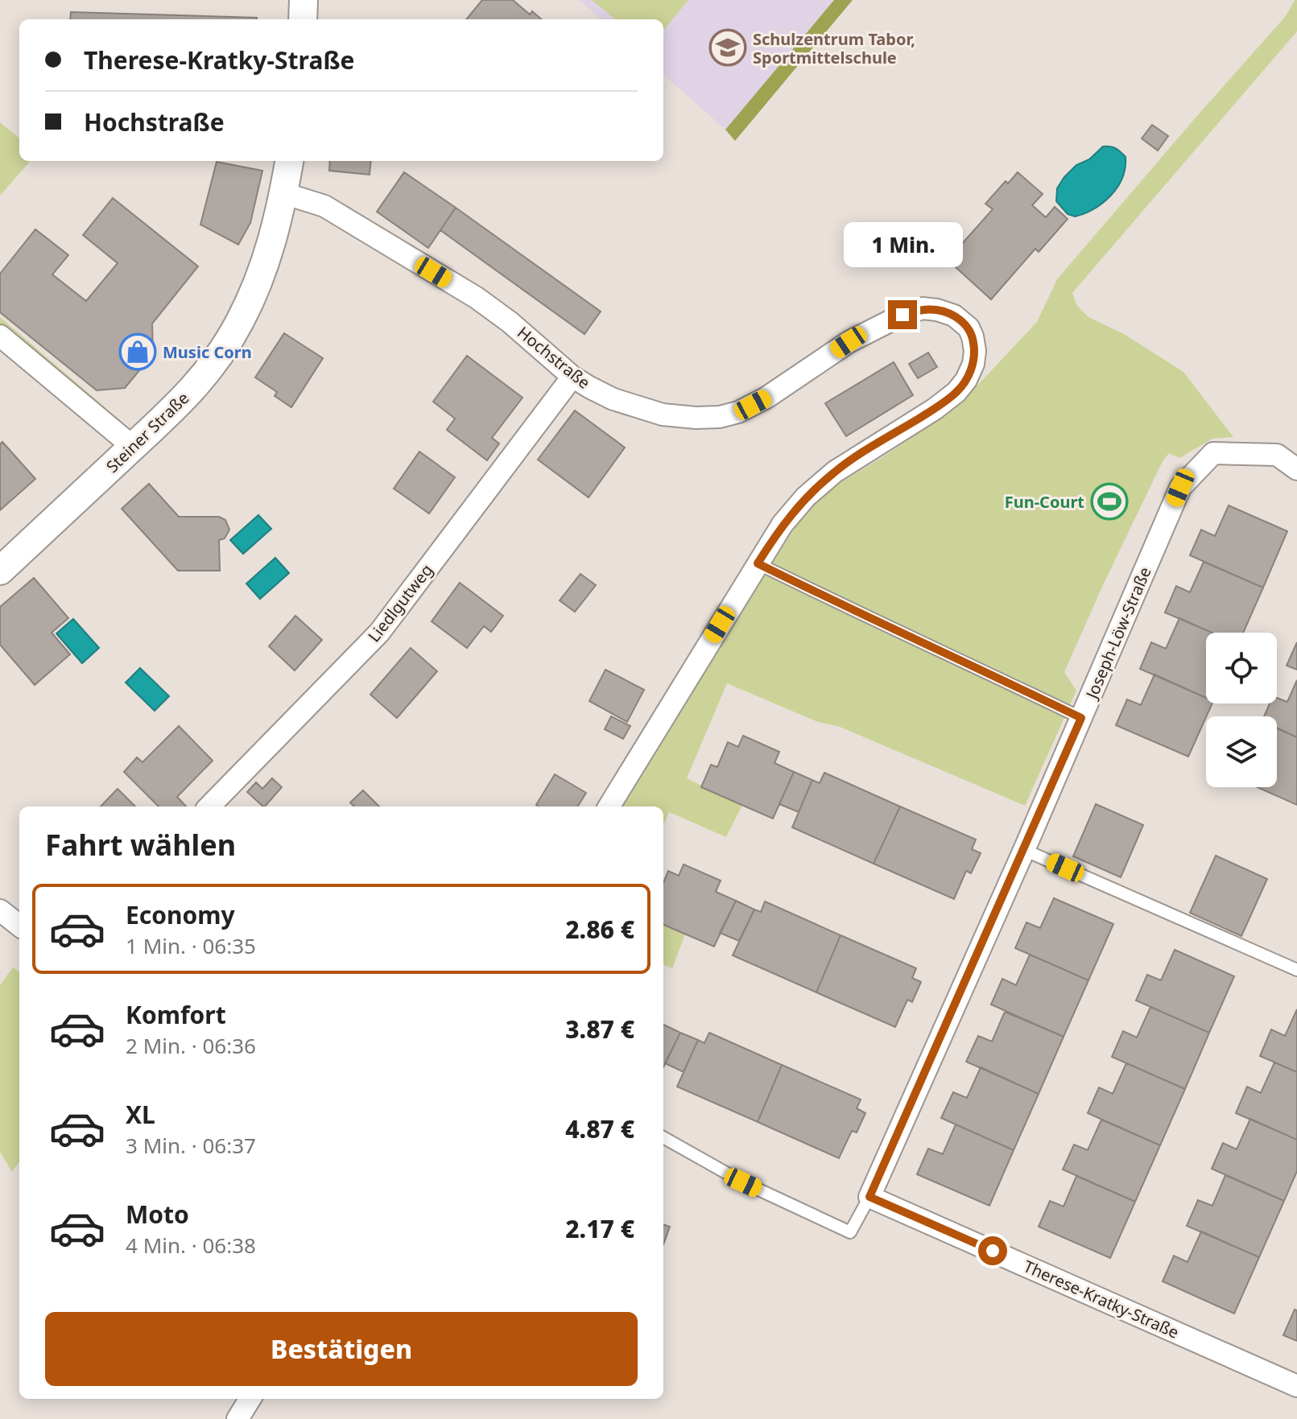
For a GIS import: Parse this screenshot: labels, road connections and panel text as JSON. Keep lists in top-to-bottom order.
{
  "streets": {
    "street": [
      "Hochstraße",
      "Steiner Straße",
      "Liedlgutweg",
      "Joseph-Löw-Straße",
      "Therese-Kratky-Straße"
    ]
  },
  "crossings": [
    ["Hochstraße", "Steiner Straße"],
    ["Hochstraße", "Liedlgutweg"],
    ["Joseph-Löw-Straße", "Therese-Kratky-Straße"]
  ],
  "places": {
    "school or university": ["Schulzentrum Tabor, Sportmittelschule"],
    "shop": ["Music Corn"],
    "sports": ["Fun-Court"]
  },
  "page": {
    "banner": ["Therese-Kratky-Straße", "Hochstraße"],
    "bubble": "1 Min.",
    "heading": "Fahrt wählen",
    "list": [
      {
        "name": "Economy",
        "note": "1 Min. · 06:35",
        "value": "2.86 €"
      },
      {
        "name": "Komfort",
        "note": "2 Min. · 06:36",
        "value": "3.87 €"
      },
      {
        "name": "XL",
        "note": "3 Min. · 06:37",
        "value": "4.87 €"
      },
      {
        "name": "Moto",
        "note": "4 Min. · 06:38",
        "value": "2.17 €"
      }
    ],
    "buttons": "Bestätigen"
  }
}
